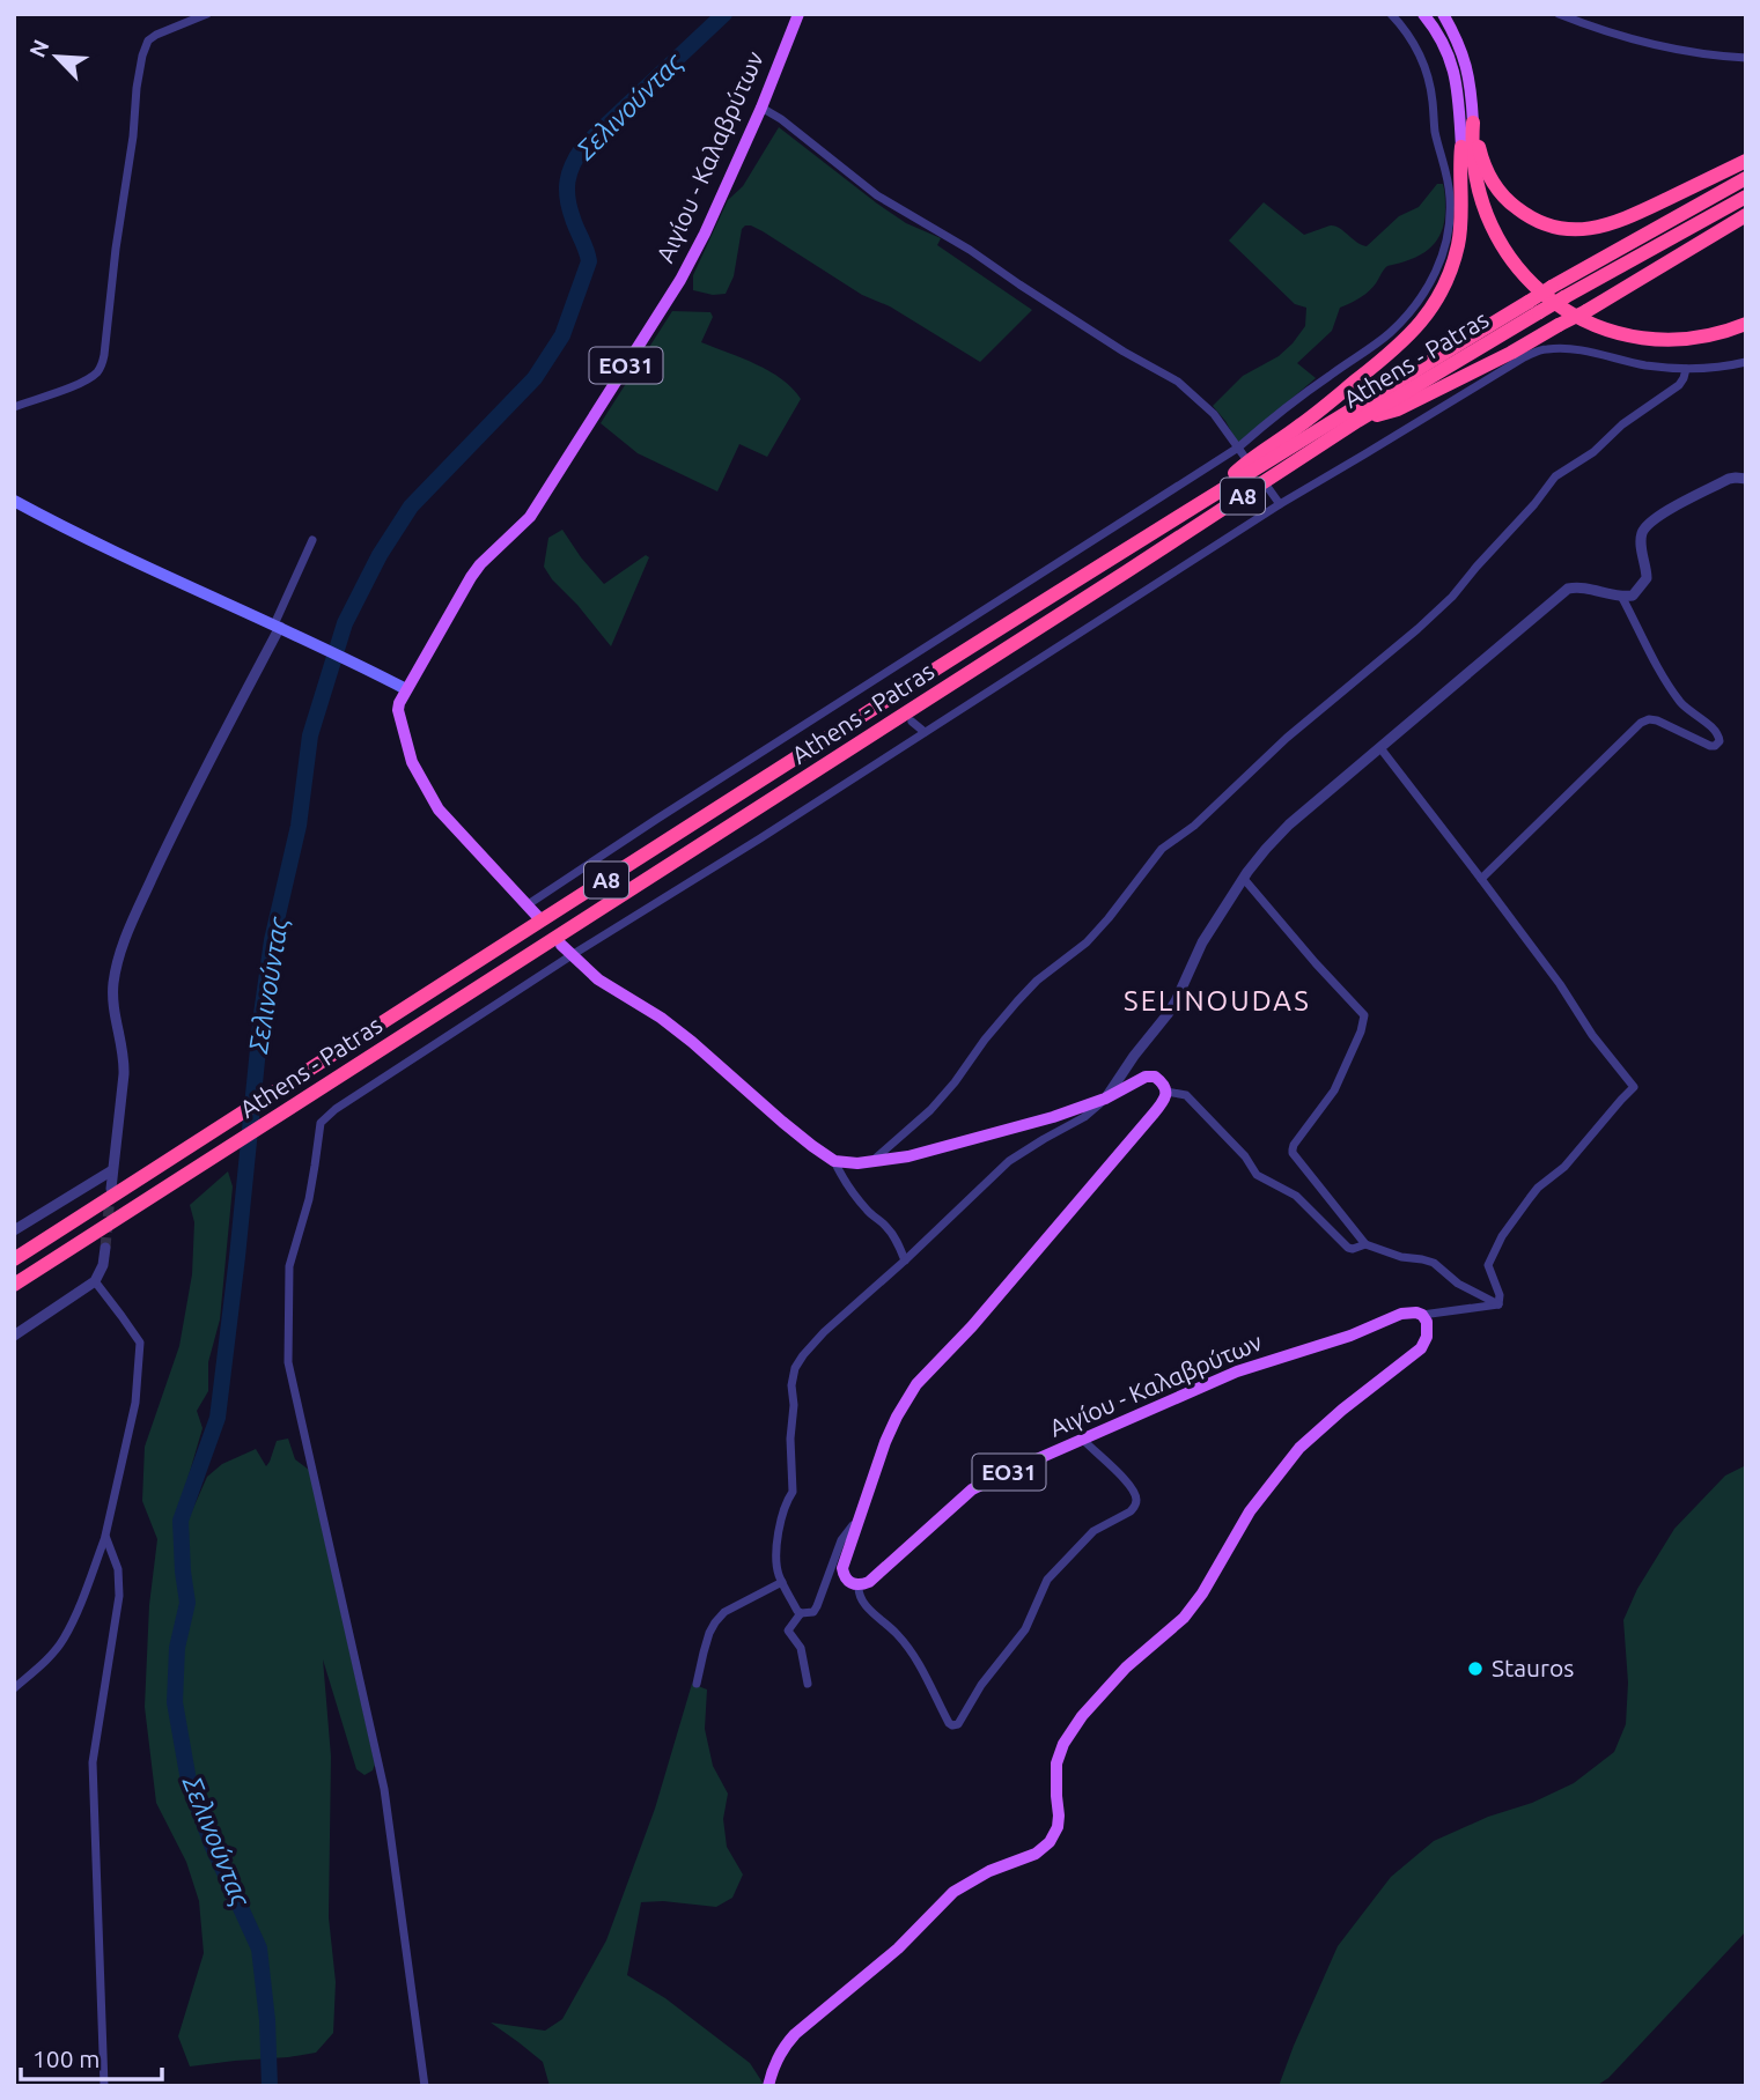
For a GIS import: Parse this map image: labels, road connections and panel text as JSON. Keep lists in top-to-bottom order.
{
  "streets": {
    "highway": ["Athens - Patras", "Α8"],
    "main road": ["Αιγίου - Καλαβρύτων", "ΕΟ31"]
  },
  "districts": ["SELINOUDAS"],
  "water": ["Σελινούντας"],
  "places": ["Stauros"],
  "scale_bar": "100 m",
  "north": "top left"
}
